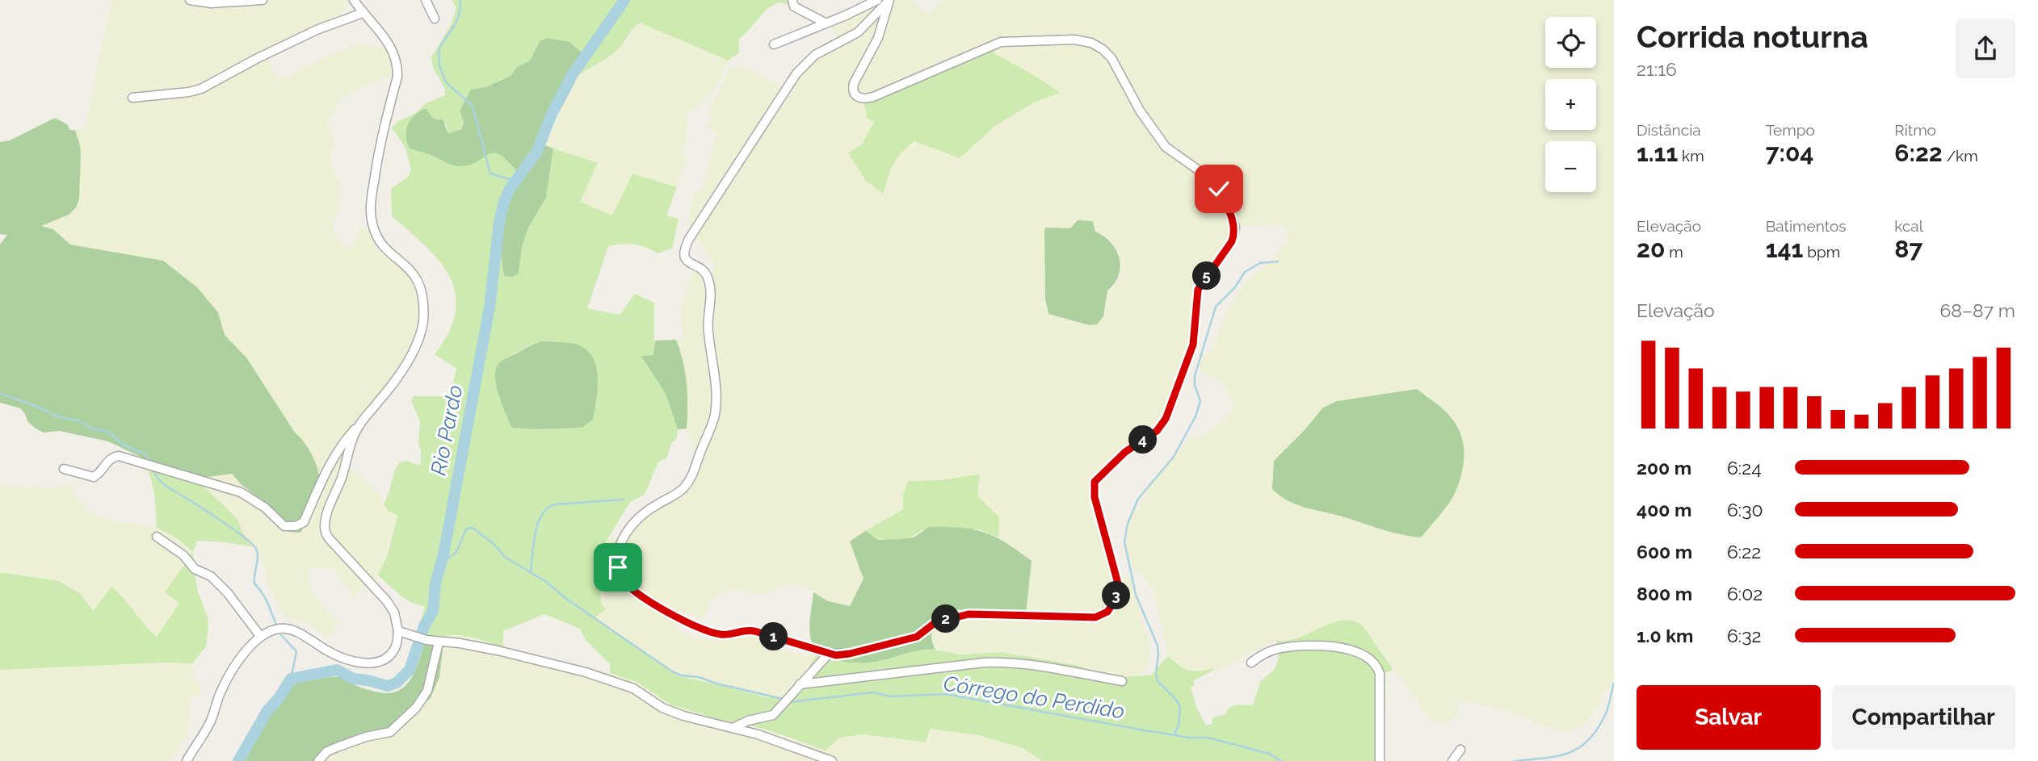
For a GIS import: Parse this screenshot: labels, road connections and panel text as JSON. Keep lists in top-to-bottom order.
{
  "water": ["Rio Pardo", "Córrego do Perdido"],
  "page": {
    "heading": ["Corrida noturna", "21:16"],
    "map_buttons": ["+", "−"],
    "stats": [
      ["Distância", "1.11 km"],
      ["Tempo", "7:04"],
      ["Ritmo", "6:22 /km"],
      ["Elevação", "20 m"],
      ["Batimentos", "141 bpm"],
      ["kcal", "87"]
    ],
    "pins": [
      "5",
      "4",
      "3",
      "2",
      "1"
    ],
    "chart": ["Elevação", "68–87 m"],
    "list": [
      {
        "name": "200 m",
        "note": "6:24"
      },
      {
        "name": "400 m",
        "note": "6:30"
      },
      {
        "name": "600 m",
        "note": "6:22"
      },
      {
        "name": "800 m",
        "note": "6:02"
      },
      {
        "name": "1.0 km",
        "note": "6:32"
      }
    ],
    "buttons": ["Salvar", "Compartilhar"]
  }
}
